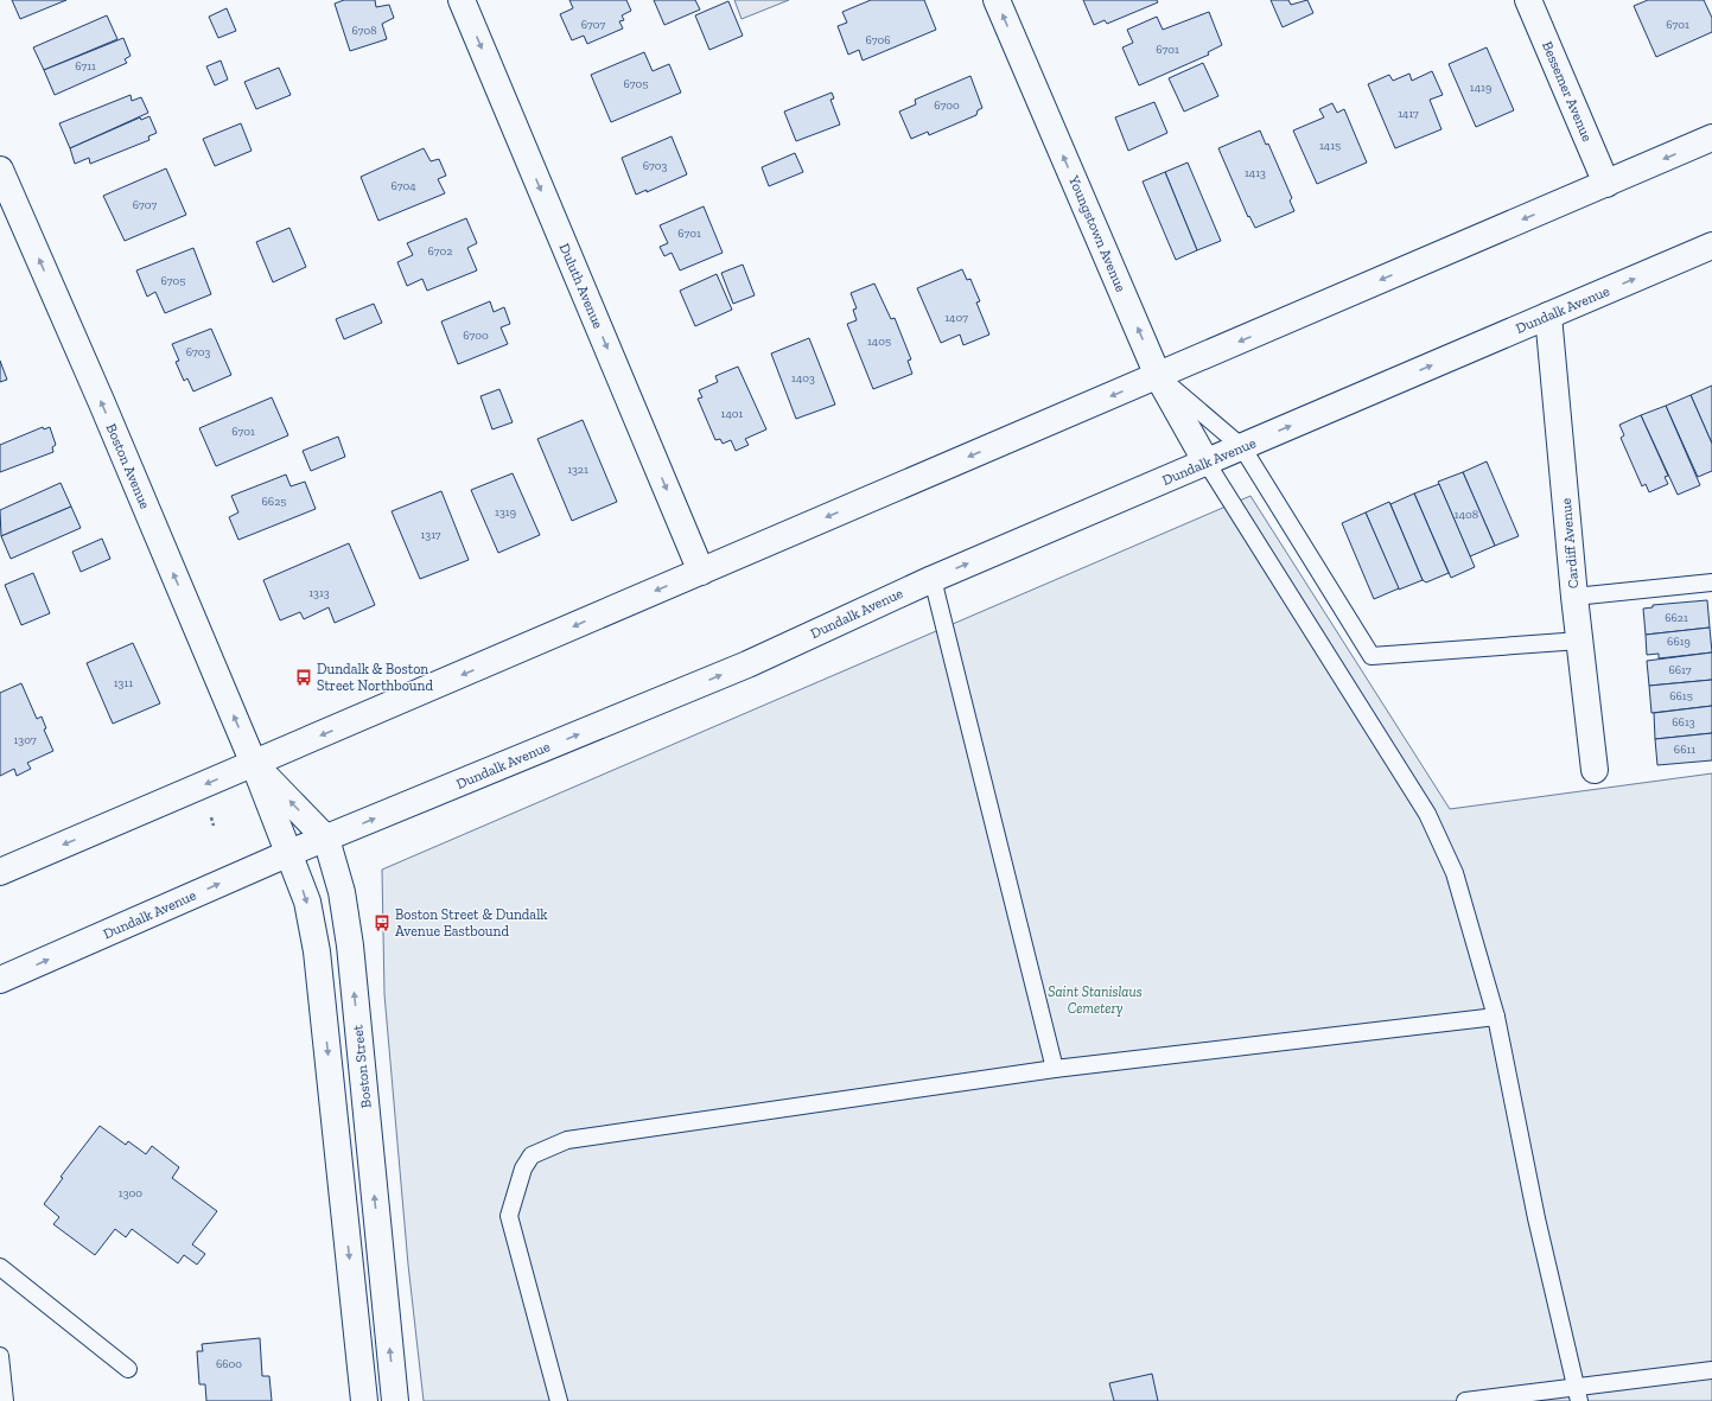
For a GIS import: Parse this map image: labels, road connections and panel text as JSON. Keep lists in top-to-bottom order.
{
  "streets": {
    "main road": [
      "Bessemer Avenue",
      "Youngstown Avenue",
      "Duluth Avenue",
      "Dundalk Avenue",
      "Boston Avenue",
      "Cardiff Avenue",
      "Boston Street"
    ]
  },
  "crossings": [
    ["Youngstown Avenue", "Dundalk Avenue"],
    ["Dundalk Avenue", "Boston Avenue"],
    ["Dundalk Avenue", "Cardiff Avenue"],
    ["Dundalk Avenue", "Boston Street"],
    ["Boston Avenue", "Boston Street"]
  ],
  "one_way": ["Youngstown Avenue", "Duluth Avenue", "Boston Avenue"],
  "parks": ["Saint Stanislaus Cemetery"],
  "places": {
    "bus stop": ["Dundalk & Boston Street Northbound", "Boston Street & Dundalk Avenue Eastbound"]
  },
  "house_numbers": [
    "6707",
    "6701",
    "6708",
    "6706",
    "6701",
    "6711",
    "6705",
    "1419",
    "6700",
    "1417",
    "1415",
    "6703",
    "1413",
    "6704",
    "6707",
    "6701",
    "6702",
    "6705",
    "1407",
    "6700",
    "1405",
    "6703",
    "1403",
    "1401",
    "6701",
    "1321",
    "6625",
    "1319",
    "1408",
    "1317",
    "1313",
    "6621",
    "6619",
    "6617",
    "1311",
    "6615",
    "6613",
    "1307",
    "6611",
    "1300",
    "6600"
  ]
}
